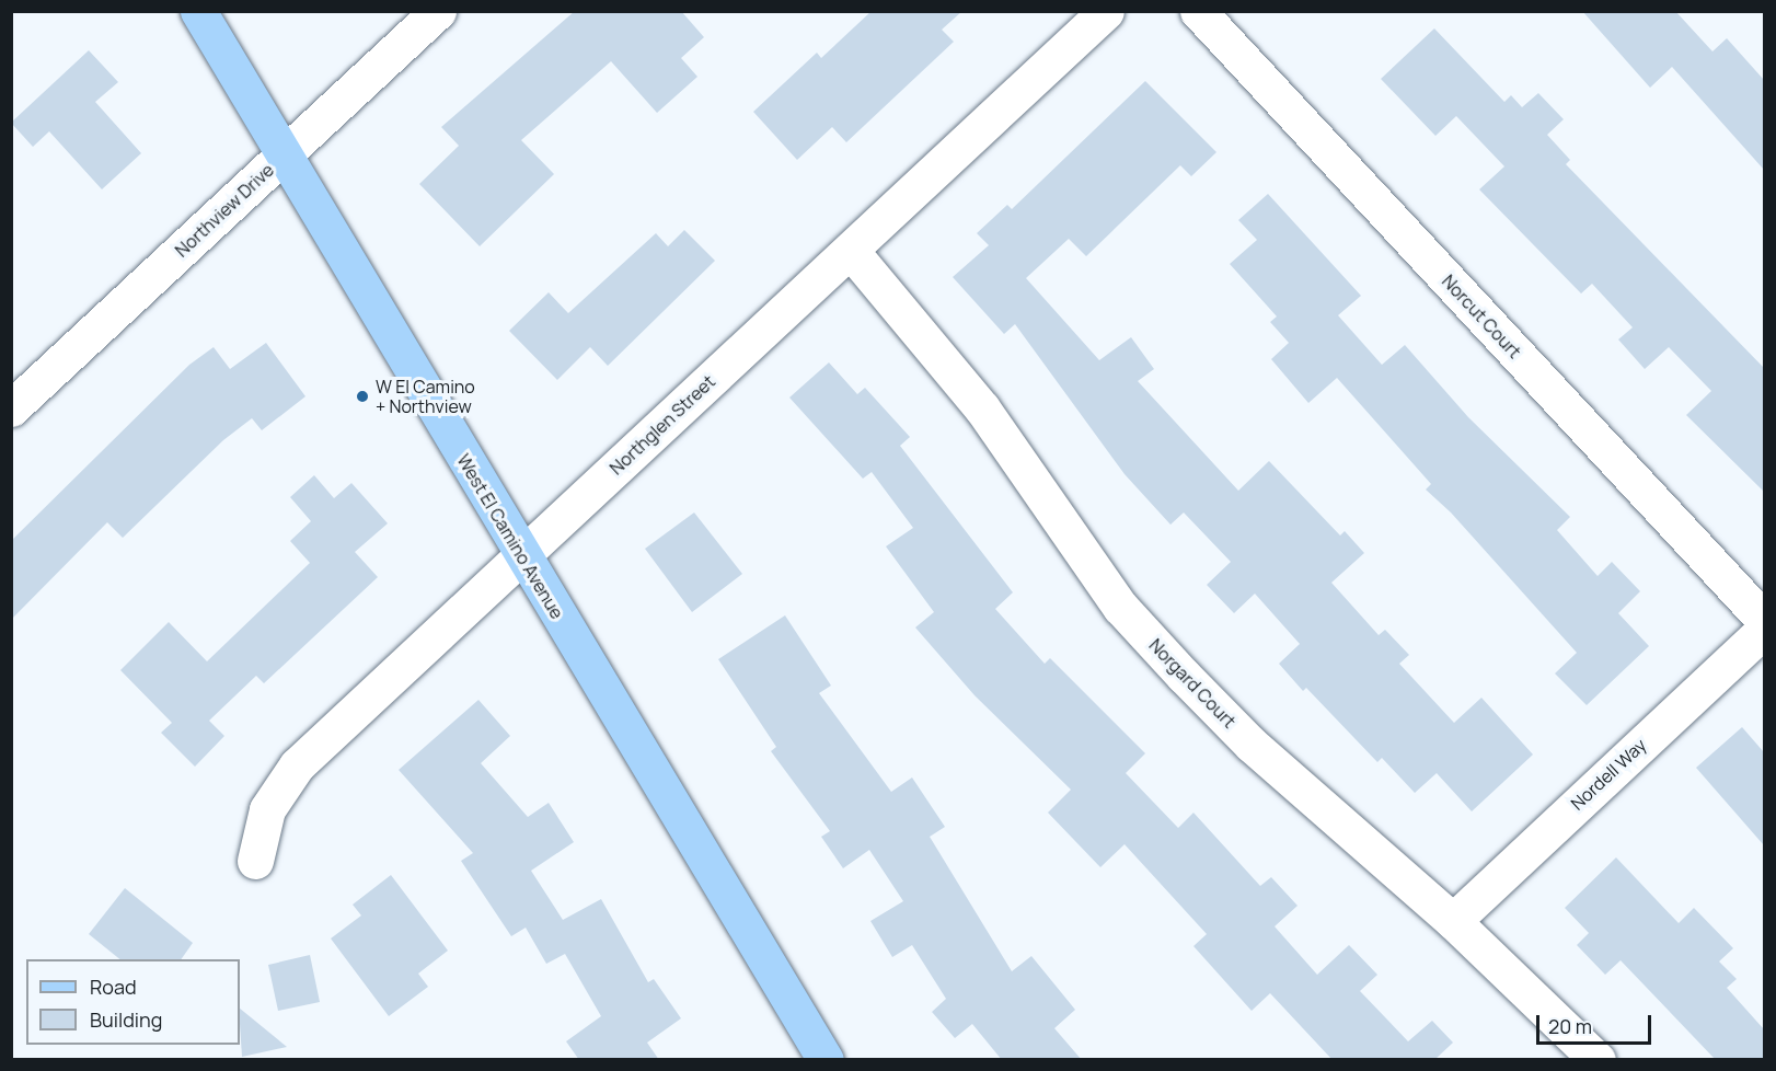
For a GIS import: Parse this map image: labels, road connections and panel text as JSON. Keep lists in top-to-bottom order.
{
  "streets": {
    "main road": ["West El Camino Avenue"],
    "street": [
      "Northview Drive",
      "Norcut Court",
      "Northglen Street",
      "Norgard Court",
      "Nordell Way"
    ]
  },
  "crossings": [
    ["Northview Drive", "West El Camino Avenue"],
    ["Northglen Street", "West El Camino Avenue"],
    ["Northglen Street", "Norgard Court"],
    ["Norgard Court", "Nordell Way"]
  ],
  "places": ["W El Camino + Northview"],
  "legend": ["Road", "Building"],
  "scale_bar": "20 m"
}
